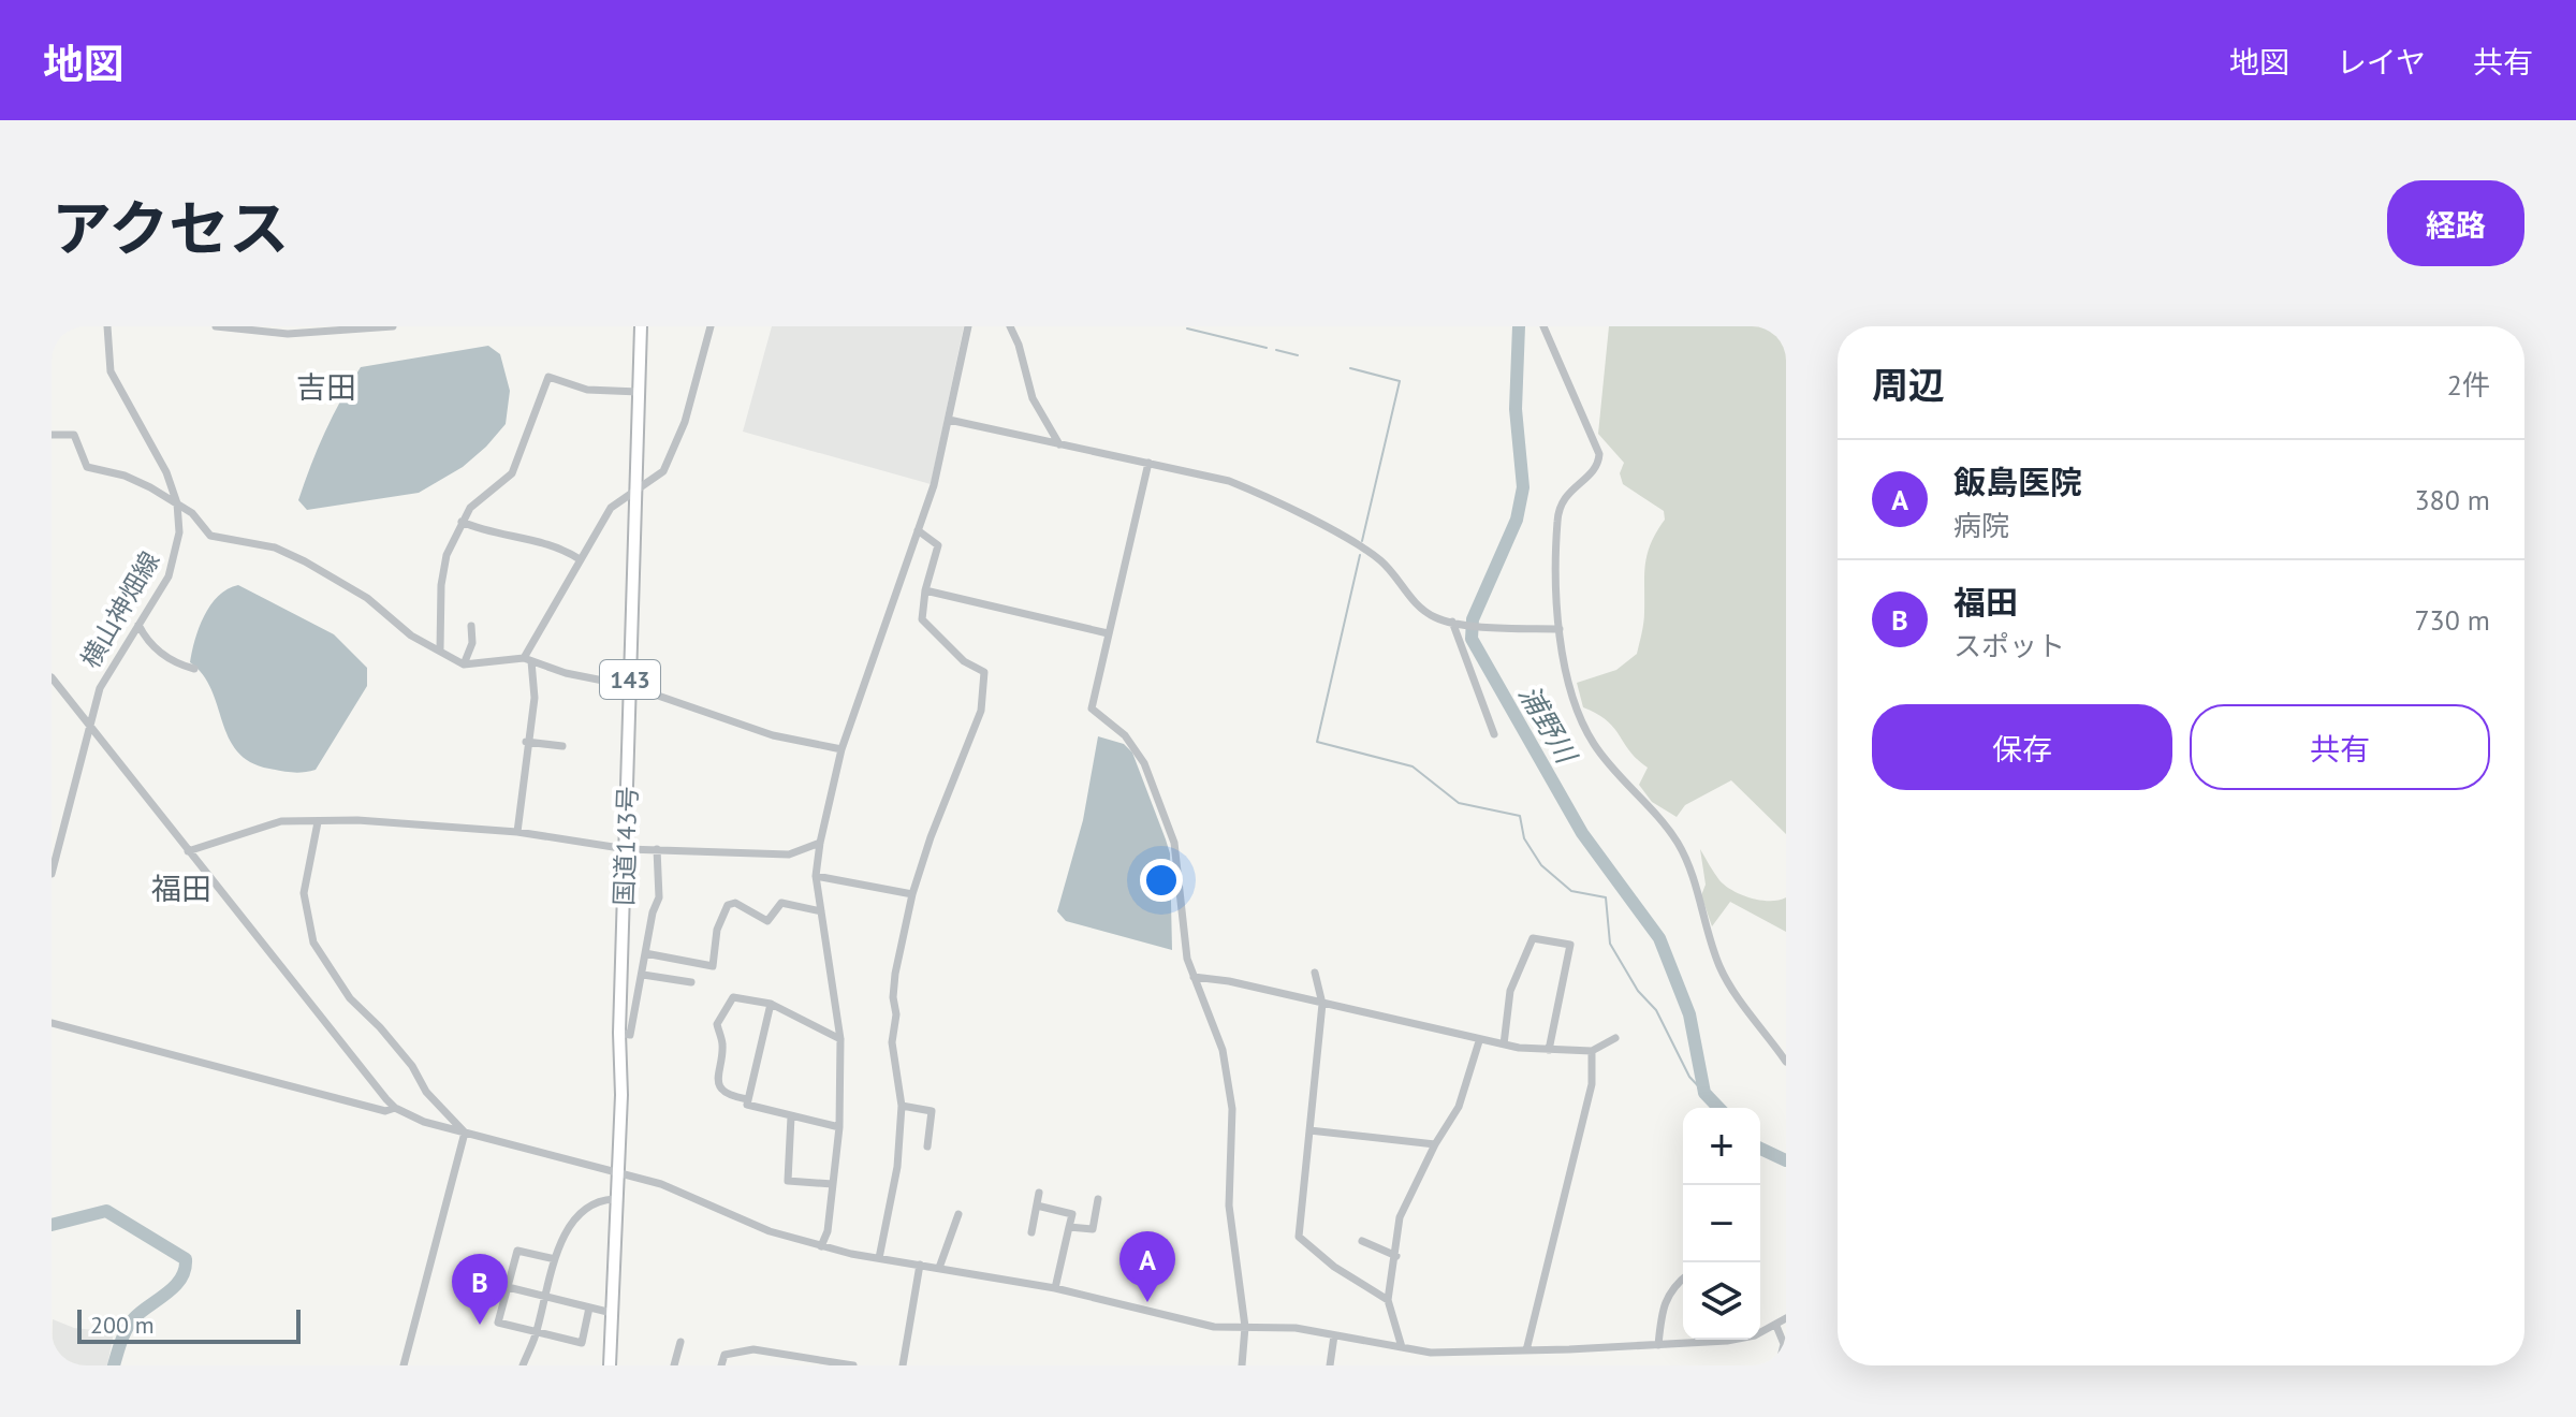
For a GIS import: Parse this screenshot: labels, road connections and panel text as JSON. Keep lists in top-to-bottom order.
{
  "streets": {
    "highway": ["143", "国道143号"],
    "street": ["横山神畑線"]
  },
  "districts": ["吉田", "福田"],
  "water": ["浦野川"],
  "scale_bar": "200 m",
  "page": {
    "header": "地図",
    "nav": ["地図", "レイヤ", "共有"],
    "title": "アクセス",
    "buttons": [
      "経路",
      ["保存", "共有"]
    ],
    "heading": ["周辺", "2件"],
    "list": [
      {
        "mark": "A",
        "name": "飯島医院",
        "note": "病院",
        "value": "380 m"
      },
      {
        "mark": "B",
        "name": "福田",
        "note": "スポット",
        "value": "730 m"
      }
    ],
    "map_buttons": ["+", "−"],
    "pins": ["A", "B"],
    "scale": "200 m"
  }
}
